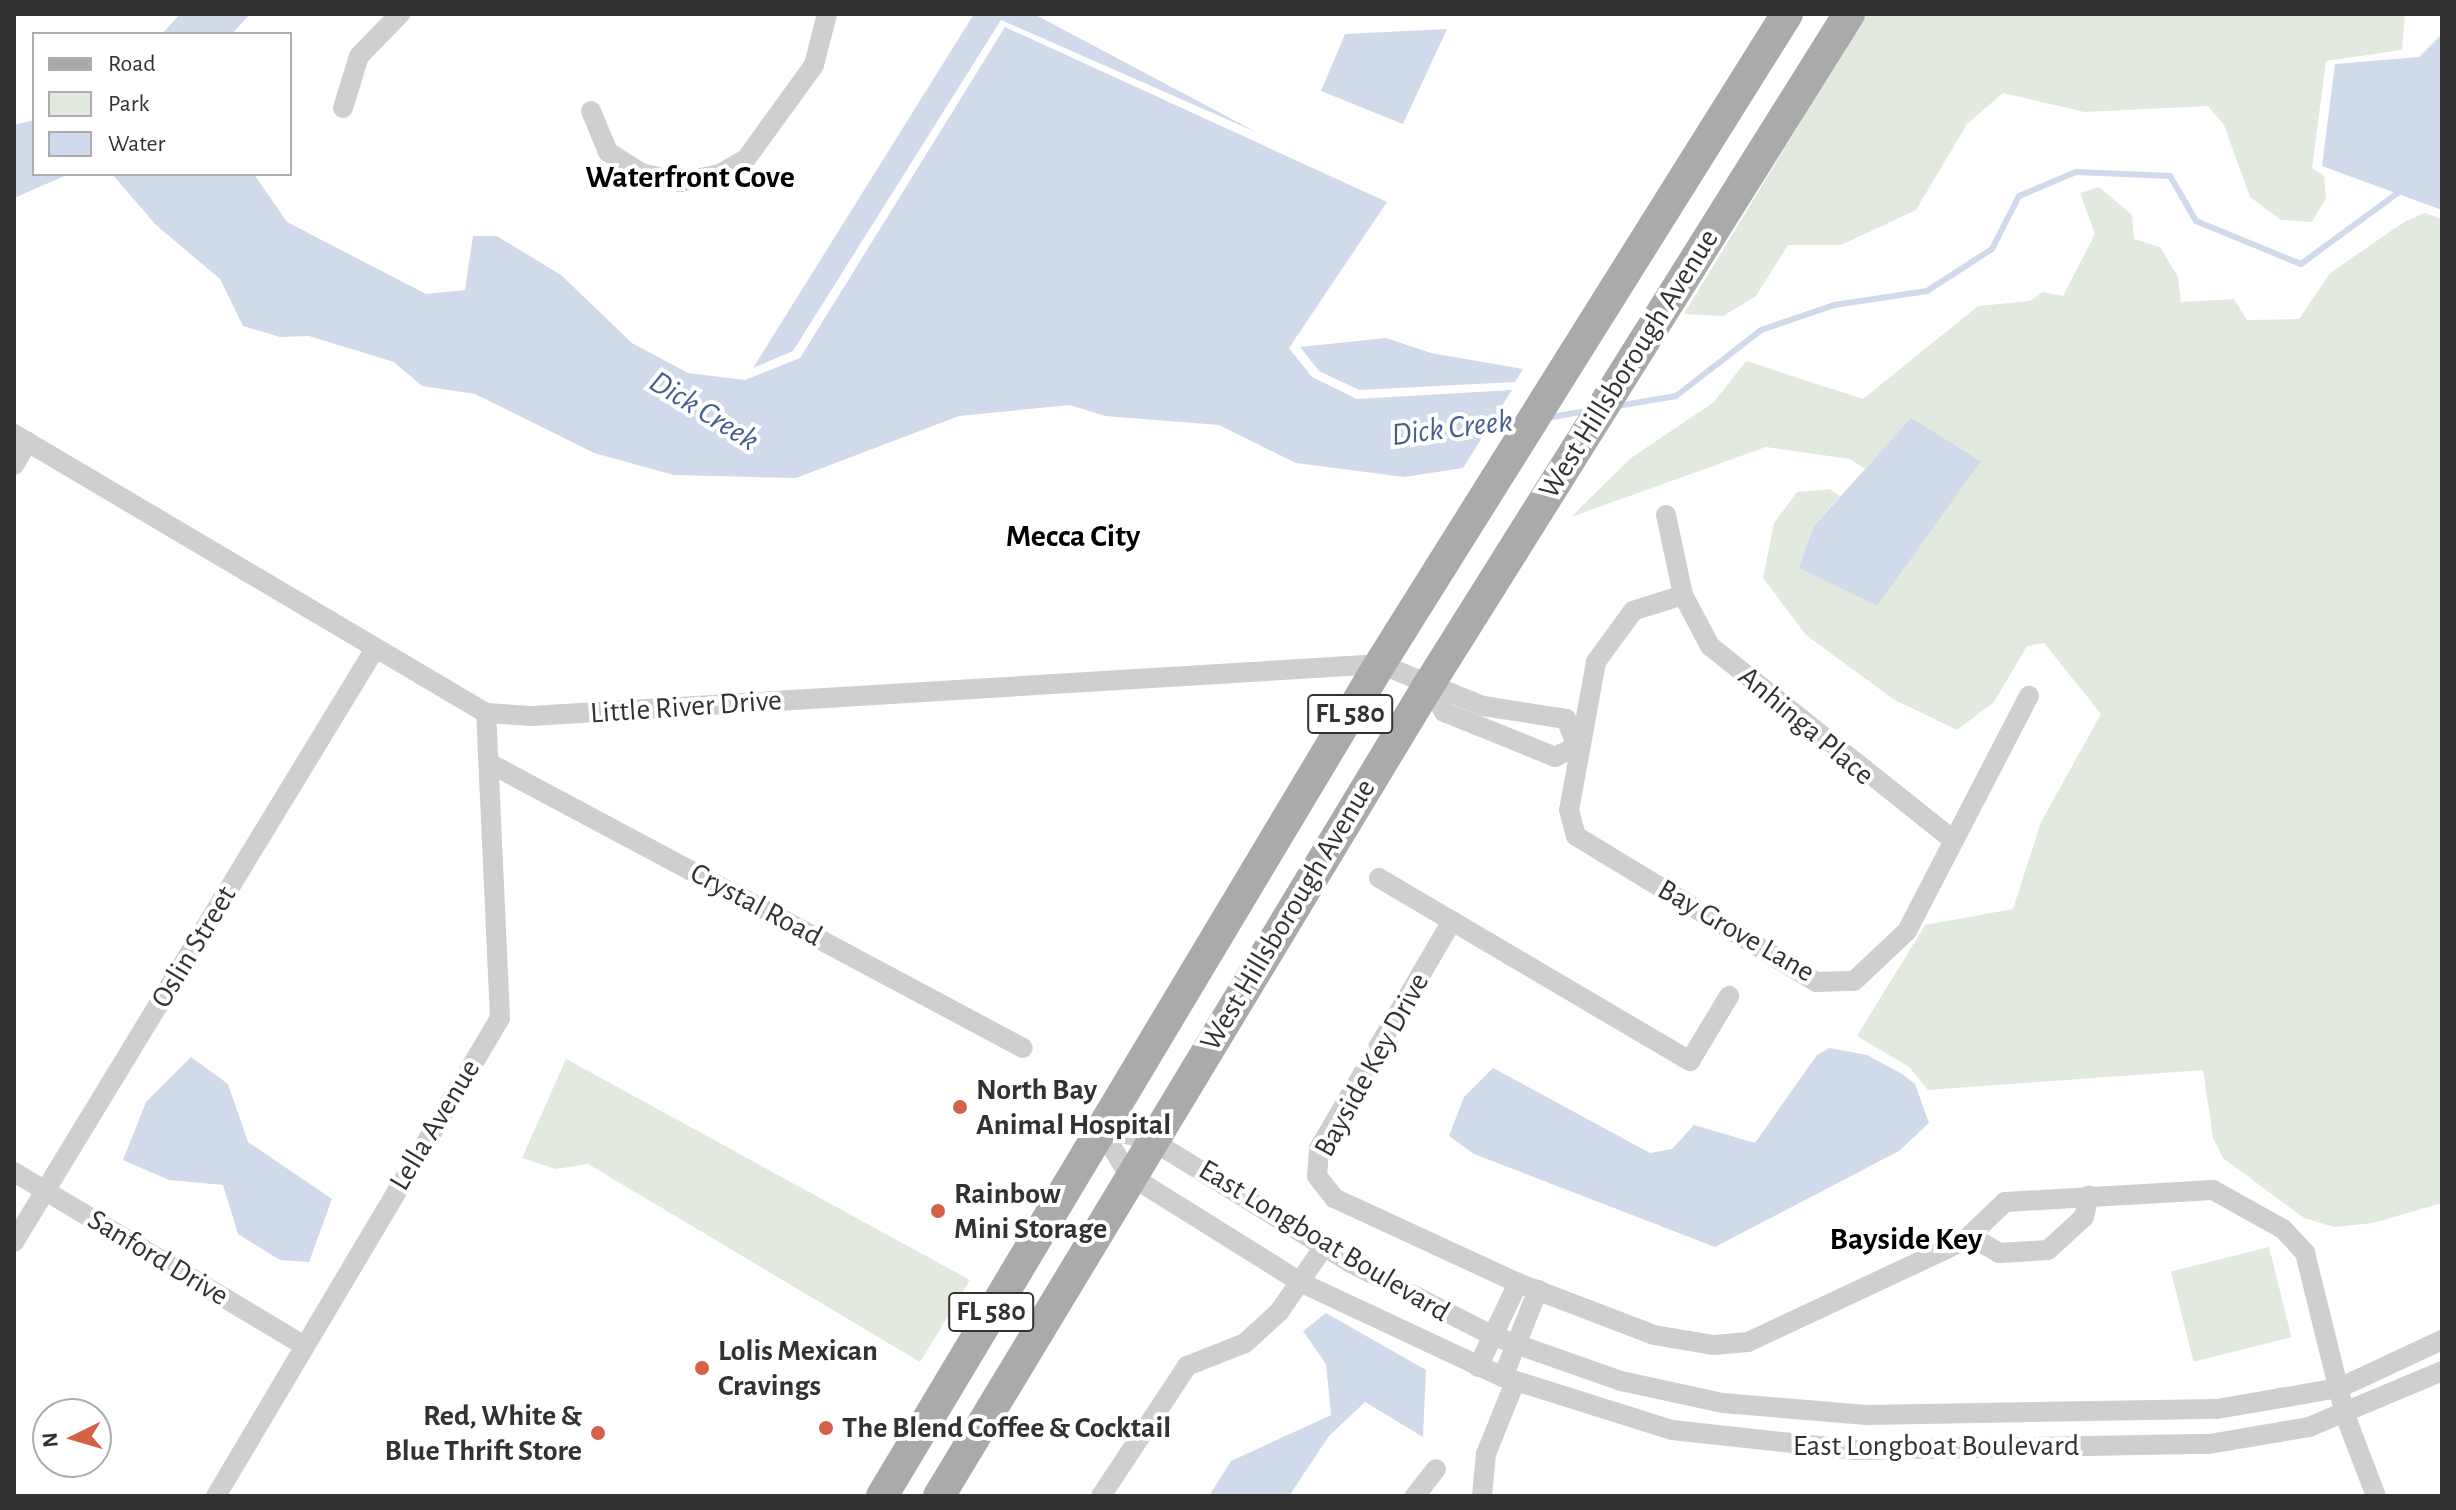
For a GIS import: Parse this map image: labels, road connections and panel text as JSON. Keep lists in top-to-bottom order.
{
  "streets": {
    "main road": ["West Hillsborough Avenue", "FL 580"],
    "street": [
      "Little River Drive",
      "Anhinga Place",
      "Crystal Road",
      "Bay Grove Lane",
      "Oslin Street",
      "Bayside Key Drive",
      "Lella Avenue",
      "East Longboat Boulevard",
      "Sanford Drive"
    ]
  },
  "crossings": [
    ["West Hillsborough Avenue", "Little River Drive"],
    ["West Hillsborough Avenue", "East Longboat Boulevard"],
    ["Little River Drive", "Oslin Street"],
    ["Little River Drive", "Lella Avenue"],
    ["Anhinga Place", "Bay Grove Lane"],
    ["Crystal Road", "Lella Avenue"],
    ["Oslin Street", "Sanford Drive"],
    ["Bayside Key Drive", "East Longboat Boulevard"],
    ["Lella Avenue", "Sanford Drive"]
  ],
  "districts": ["Waterfront Cove", "Mecca City", "Bayside Key"],
  "water": ["Dick Creek"],
  "places": [
    "North Bay Animal Hospital",
    "Rainbow Mini Storage",
    "Lolis Mexican Cravings",
    "The Blend Coffee & Cocktail",
    "Red, White & Blue Thrift Store"
  ],
  "legend": ["Road", "Park", "Water"],
  "north": "left"
}
